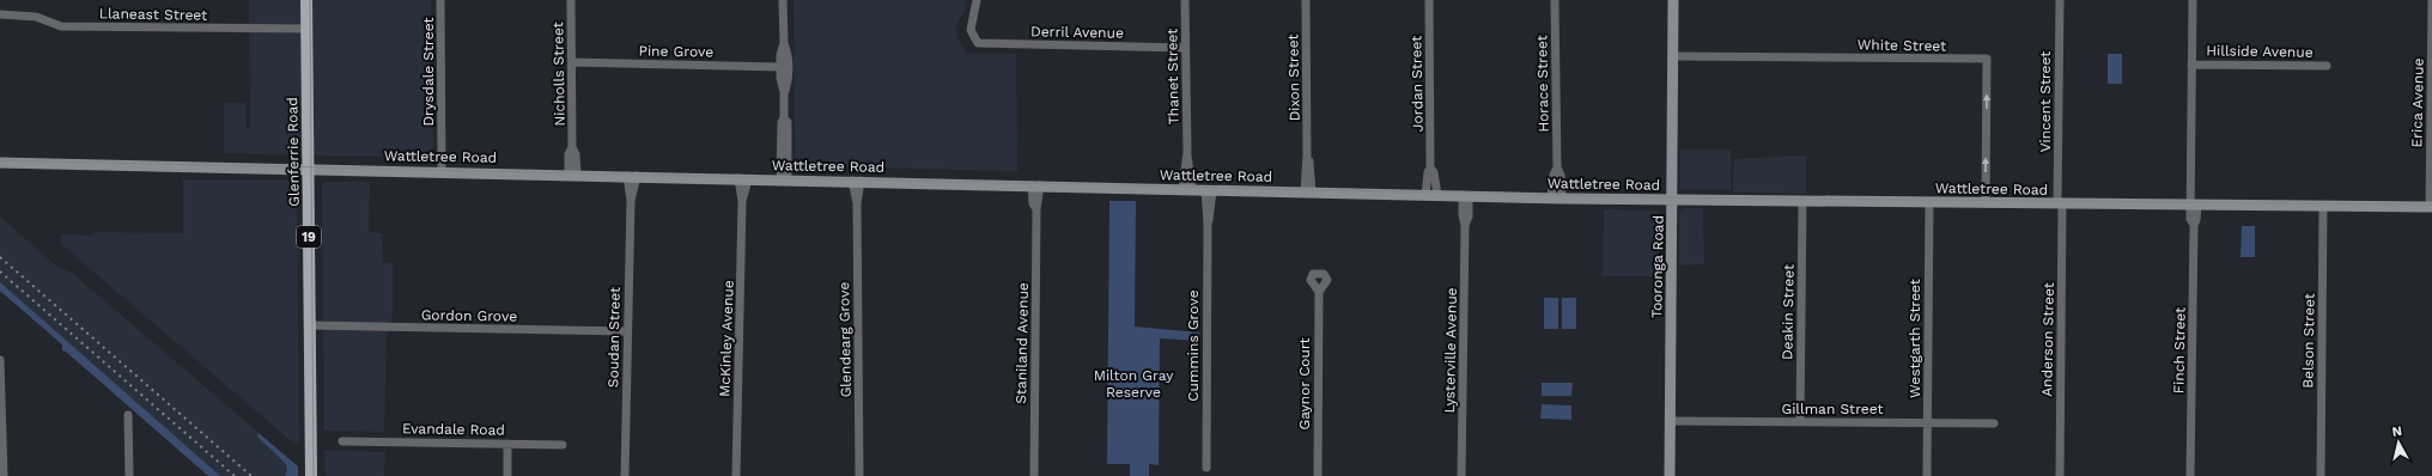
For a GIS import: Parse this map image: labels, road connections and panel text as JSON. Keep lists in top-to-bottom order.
{
  "streets": {
    "main road": [
      "Glenferrie Road",
      "Wattletree Road",
      "19",
      "Tooronga Road"
    ],
    "street": [
      "Llaneast Street",
      "Derril Avenue",
      "White Street",
      "Pine Grove",
      "Hillside Avenue",
      "Drysdale Street",
      "Nicholls Street",
      "Thanet Street",
      "Dixon Street",
      "Jordan Street",
      "Horace Street",
      "Vincent Street",
      "Erica Avenue",
      "Deakin Street",
      "Gordon Grove",
      "Soudan Street",
      "McKinley Avenue",
      "Westgarth Street",
      "Glendearg Grove",
      "Anderson Street",
      "Belson Street",
      "Staniland Avenue",
      "Cummins Grove",
      "Lysterville Avenue",
      "Finch Street",
      "Gaynor Court",
      "Gillman Street",
      "Evandale Road"
    ]
  },
  "crossings": [
    ["Llaneast Street", "Glenferrie Road"],
    ["Derril Avenue", "Thanet Street"],
    ["White Street", "Wattletree Road"],
    ["White Street", "Tooronga Road"],
    ["Pine Grove", "Nicholls Street"],
    ["Hillside Avenue", "Finch Street"],
    ["Drysdale Street", "Wattletree Road"],
    ["Nicholls Street", "Wattletree Road"],
    ["Thanet Street", "Wattletree Road"],
    ["Dixon Street", "Wattletree Road"],
    ["Jordan Street", "Wattletree Road"],
    ["Horace Street", "Wattletree Road"],
    ["Vincent Street", "Wattletree Road"],
    ["Vincent Street", "Anderson Street"],
    ["Erica Avenue", "Wattletree Road"],
    ["Glenferrie Road", "Wattletree Road"],
    ["Glenferrie Road", "Gordon Grove"],
    ["Wattletree Road", "Tooronga Road"],
    ["Wattletree Road", "Deakin Street"],
    ["Wattletree Road", "Soudan Street"],
    ["Wattletree Road", "McKinley Avenue"],
    ["Wattletree Road", "Westgarth Street"],
    ["Wattletree Road", "Glendearg Grove"],
    ["Wattletree Road", "Anderson Street"],
    ["Wattletree Road", "Belson Street"],
    ["Wattletree Road", "Staniland Avenue"],
    ["Wattletree Road", "Cummins Grove"],
    ["Wattletree Road", "Lysterville Avenue"],
    ["Wattletree Road", "Finch Street"],
    ["Tooronga Road", "Gillman Street"],
    ["Deakin Street", "Gillman Street"],
    ["Gordon Grove", "Soudan Street"],
    ["Westgarth Street", "Gillman Street"]
  ],
  "parks": ["Milton Gray Reserve"],
  "north": "top"
}
